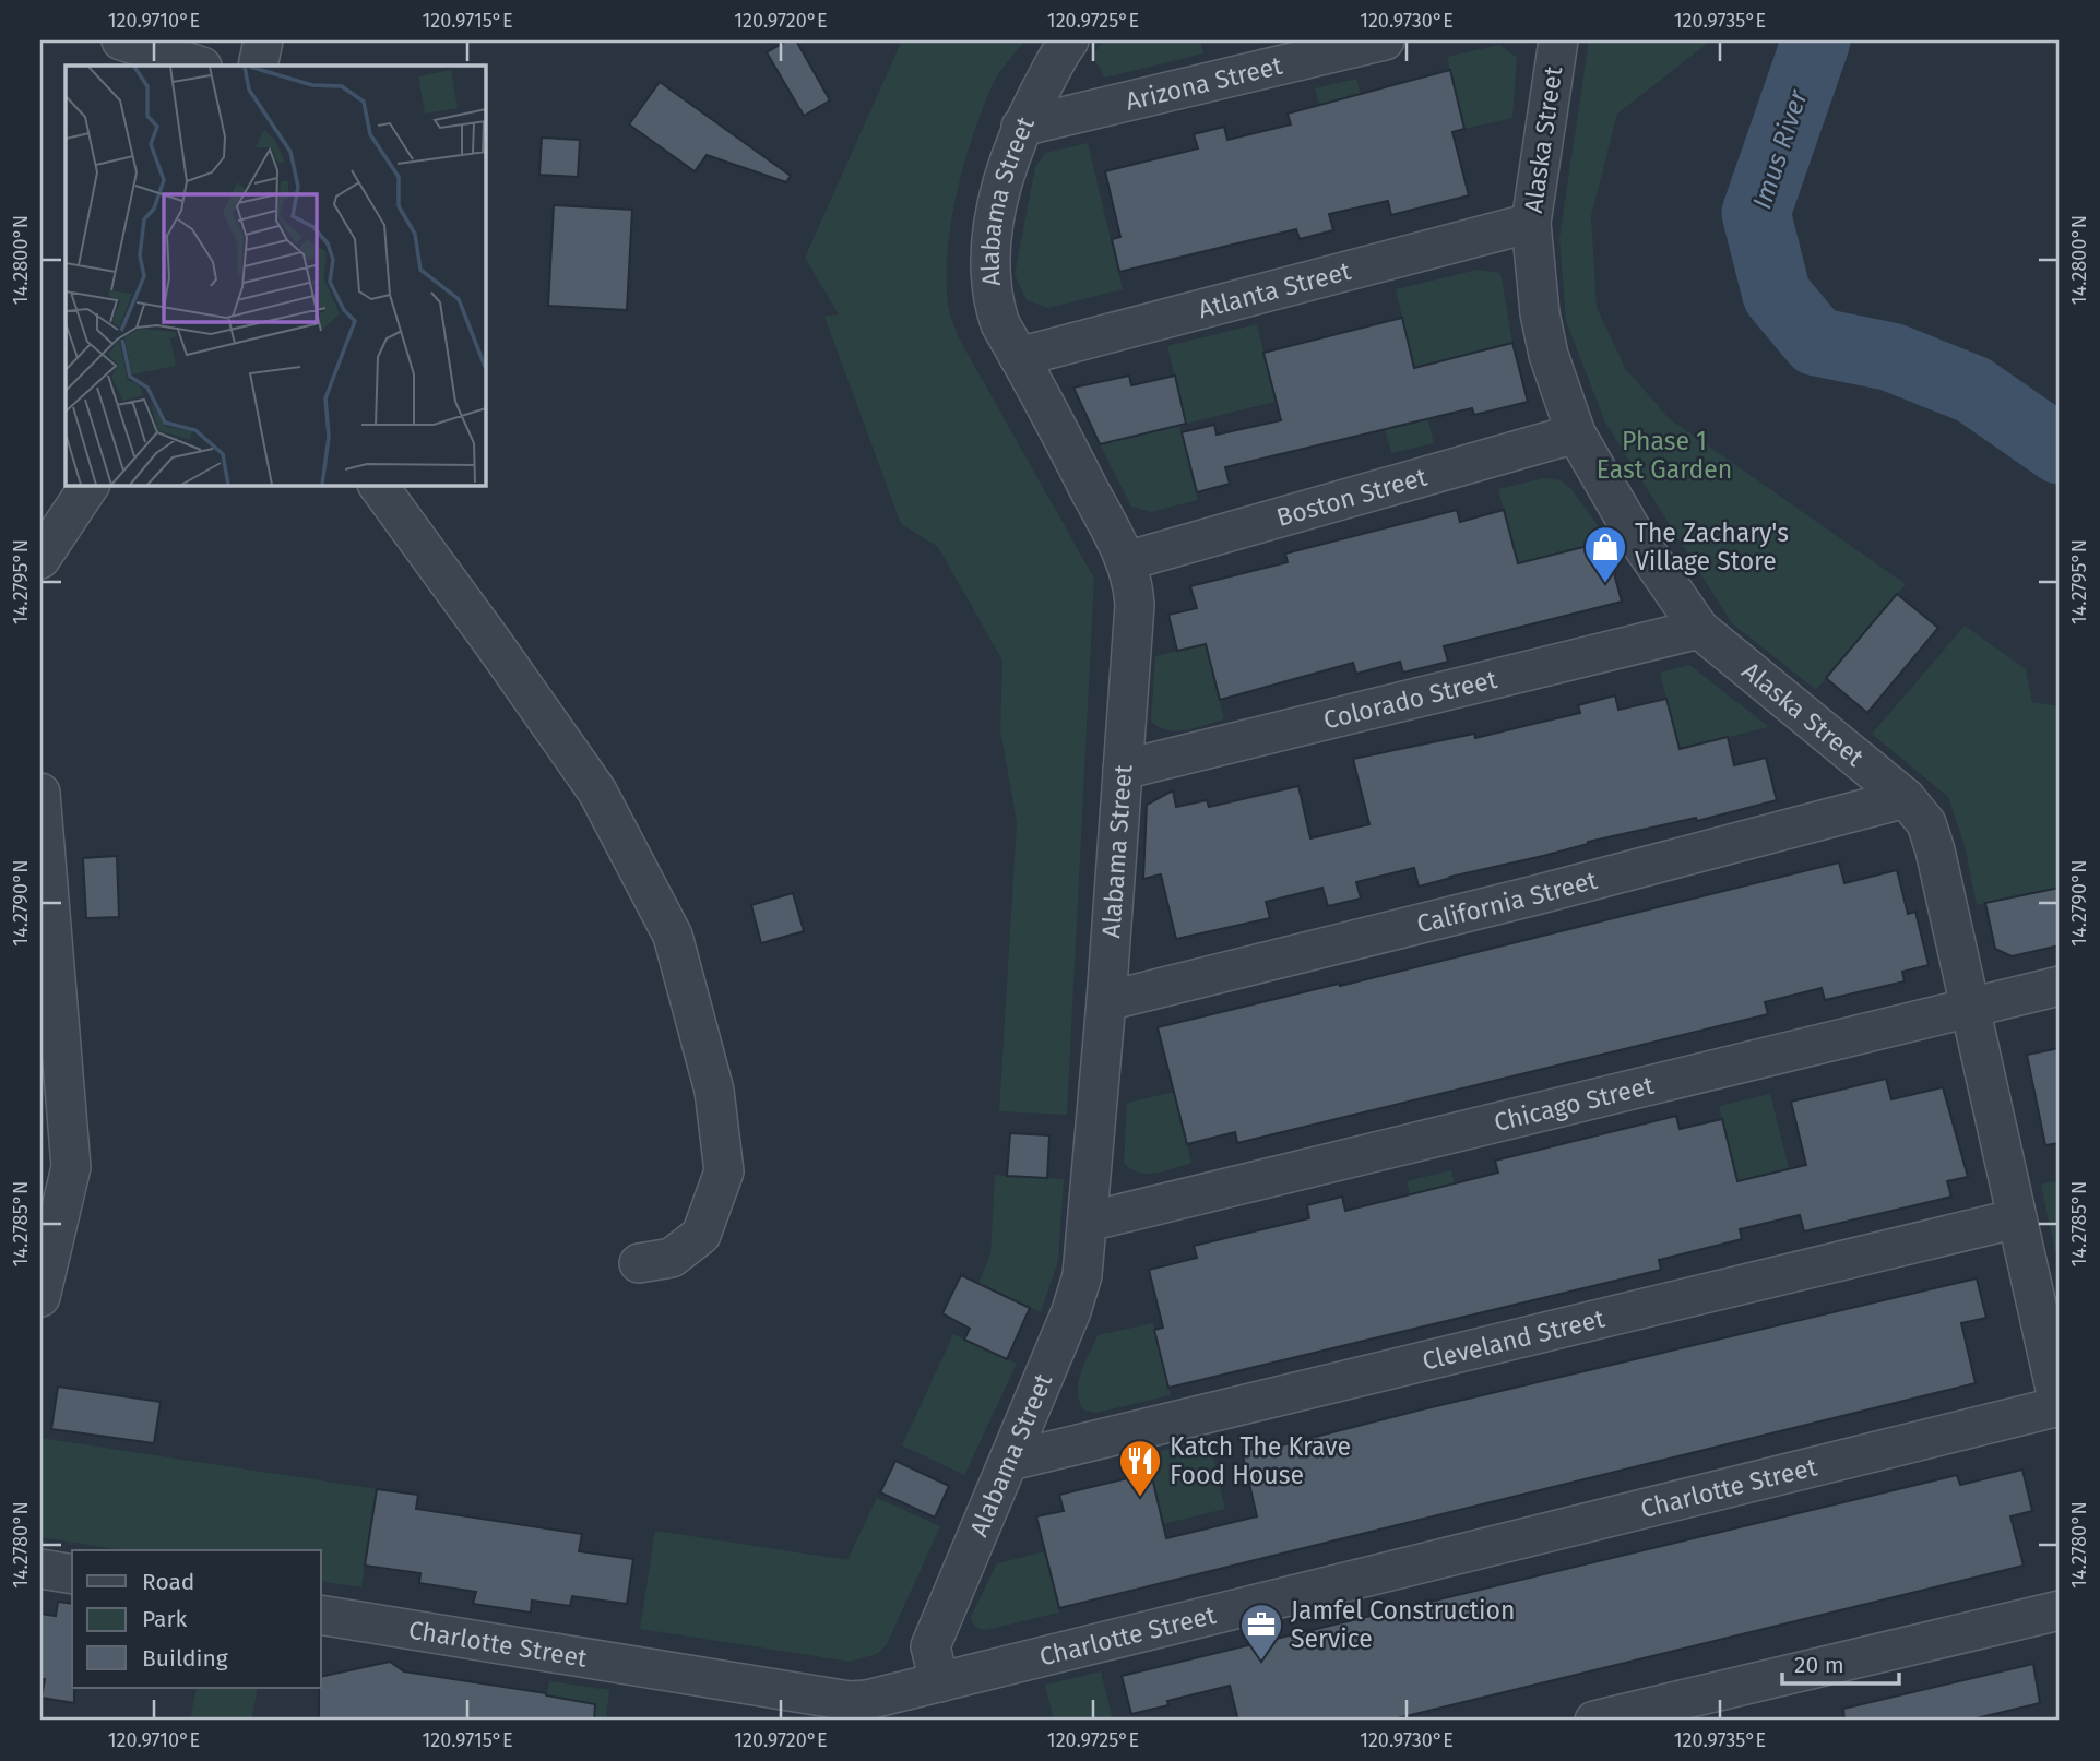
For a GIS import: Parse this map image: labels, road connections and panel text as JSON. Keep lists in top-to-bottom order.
{
  "streets": {
    "street": [
      "Arizona Street",
      "Alaska Street",
      "Alabama Street",
      "Atlanta Street",
      "Boston Street",
      "Colorado Street",
      "California Street",
      "Chicago Street",
      "Cleveland Street",
      "Charlotte Street"
    ]
  },
  "crossings": [
    ["Arizona Street", "Alabama Street"],
    ["Alaska Street", "Atlanta Street"],
    ["Alaska Street", "Boston Street"],
    ["Alaska Street", "Colorado Street"],
    ["Alaska Street", "California Street"],
    ["Alaska Street", "Chicago Street"],
    ["Alaska Street", "Cleveland Street"],
    ["Alaska Street", "Charlotte Street"],
    ["Alabama Street", "Atlanta Street"],
    ["Alabama Street", "Boston Street"],
    ["Alabama Street", "Colorado Street"],
    ["Alabama Street", "California Street"],
    ["Alabama Street", "Chicago Street"],
    ["Alabama Street", "Cleveland Street"],
    ["Alabama Street", "Charlotte Street"]
  ],
  "water": ["Imus River"],
  "parks": ["Phase 1 East Garden"],
  "places": {
    "shop": ["The Zachary's Village Store"],
    "restaurant": ["Katch The Krave Food House"],
    "office": ["Jamfel Construction Service"]
  },
  "legend": ["Road", "Park", "Building"],
  "scale_bar": "20 m",
  "coordinates": [
    "120.9710°E",
    "120.9715°E",
    "120.9720°E",
    "120.9725°E",
    "120.9730°E",
    "120.9735°E",
    "14.2800°N",
    "14.2795°N",
    "14.2790°N",
    "14.2785°N",
    "14.2780°N"
  ]
}
